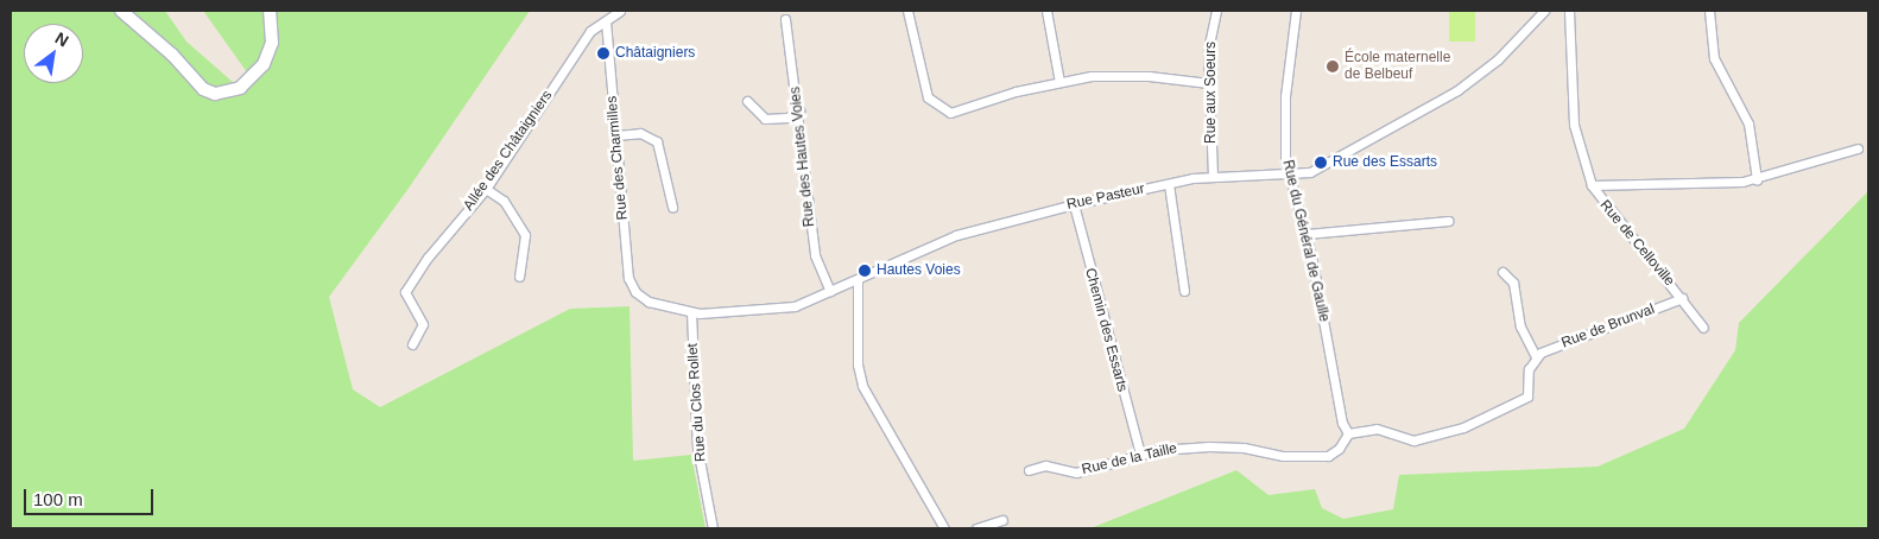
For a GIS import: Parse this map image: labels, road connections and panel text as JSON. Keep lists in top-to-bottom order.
{
  "streets": {
    "street": [
      "Rue aux Soeurs",
      "Allée des Châtaigniers",
      "Rue des Hautes Voies",
      "Rue des Charmilles",
      "Rue Pasteur",
      "Rue du Général de Gaulle",
      "Rue de Celloville",
      "Rue de Brunval",
      "Chemin des Essarts",
      "Rue du Clos Rollet",
      "Rue de la Taille"
    ]
  },
  "crossings": [
    ["Rue aux Soeurs", "Rue Pasteur"],
    ["Allée des Châtaigniers", "Rue des Charmilles"],
    ["Rue des Hautes Voies", "Rue Pasteur"],
    ["Rue des Charmilles", "Rue Pasteur"],
    ["Rue Pasteur", "Rue du Général de Gaulle"],
    ["Rue Pasteur", "Chemin des Essarts"],
    ["Rue Pasteur", "Rue du Clos Rollet"],
    ["Rue du Général de Gaulle", "Rue de la Taille"],
    ["Rue de Celloville", "Rue de Brunval"],
    ["Chemin des Essarts", "Rue de la Taille"]
  ],
  "places": [
    "Châtaigniers",
    "École maternelle de Belbeuf",
    "Rue des Essarts",
    "Hautes Voies"
  ],
  "scale_bar": "100 m",
  "north": "top right"
}
